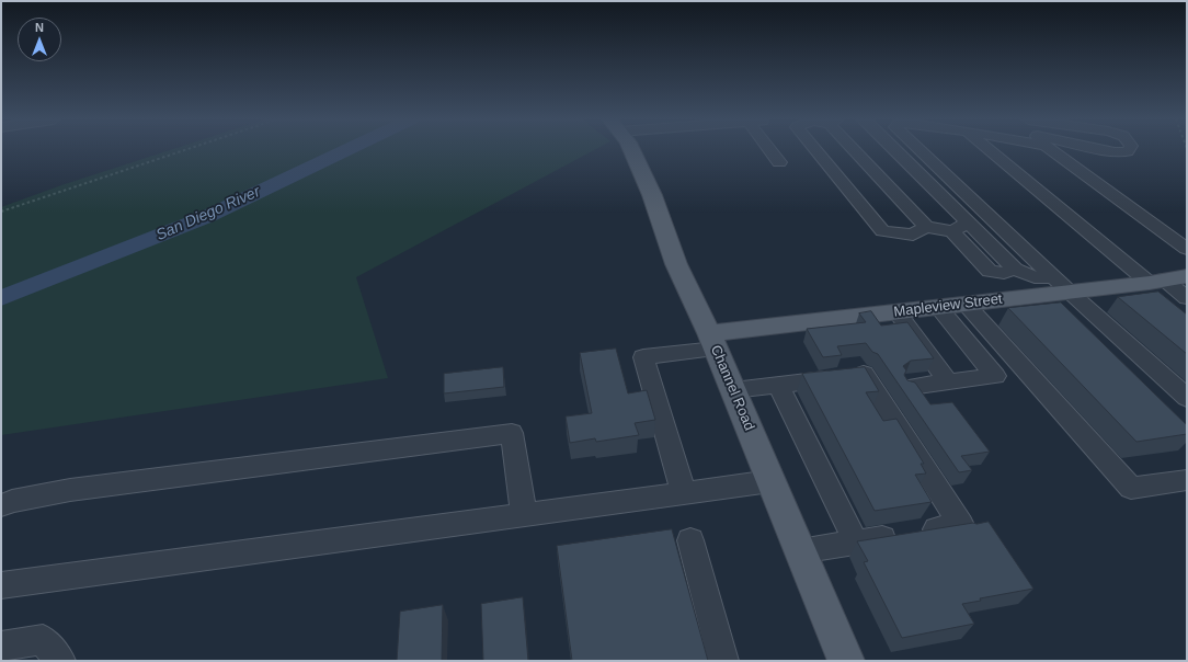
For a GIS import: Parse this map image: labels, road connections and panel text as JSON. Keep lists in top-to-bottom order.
{
  "streets": {
    "main road": ["Mapleview Street", "Channel Road"]
  },
  "crossings": [
    ["Mapleview Street", "Channel Road"]
  ],
  "water": ["San Diego River"],
  "north": "top"
}
